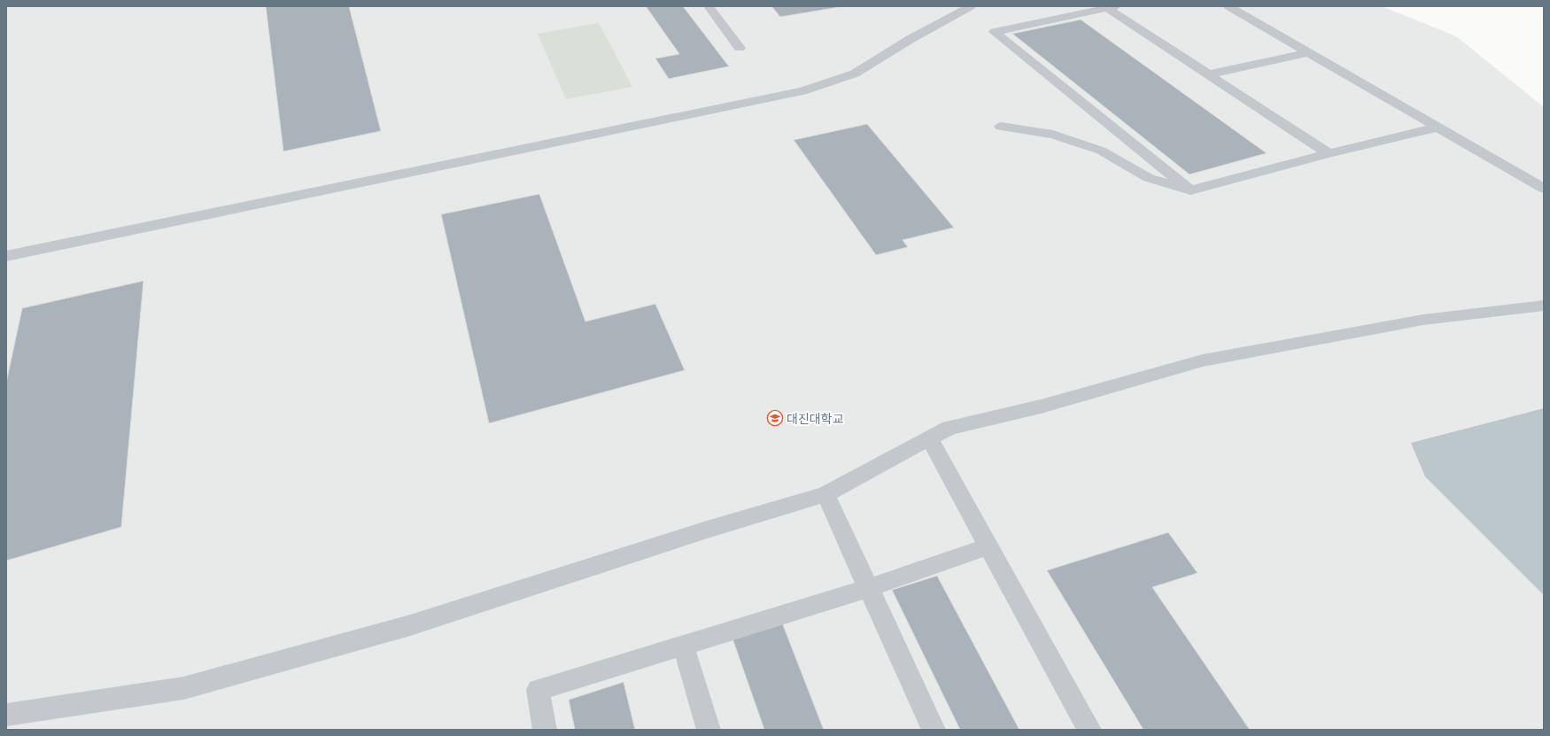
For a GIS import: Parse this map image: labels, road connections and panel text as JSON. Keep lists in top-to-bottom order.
{
  "places": {
    "school or university": ["대진대학교"]
  }
}
